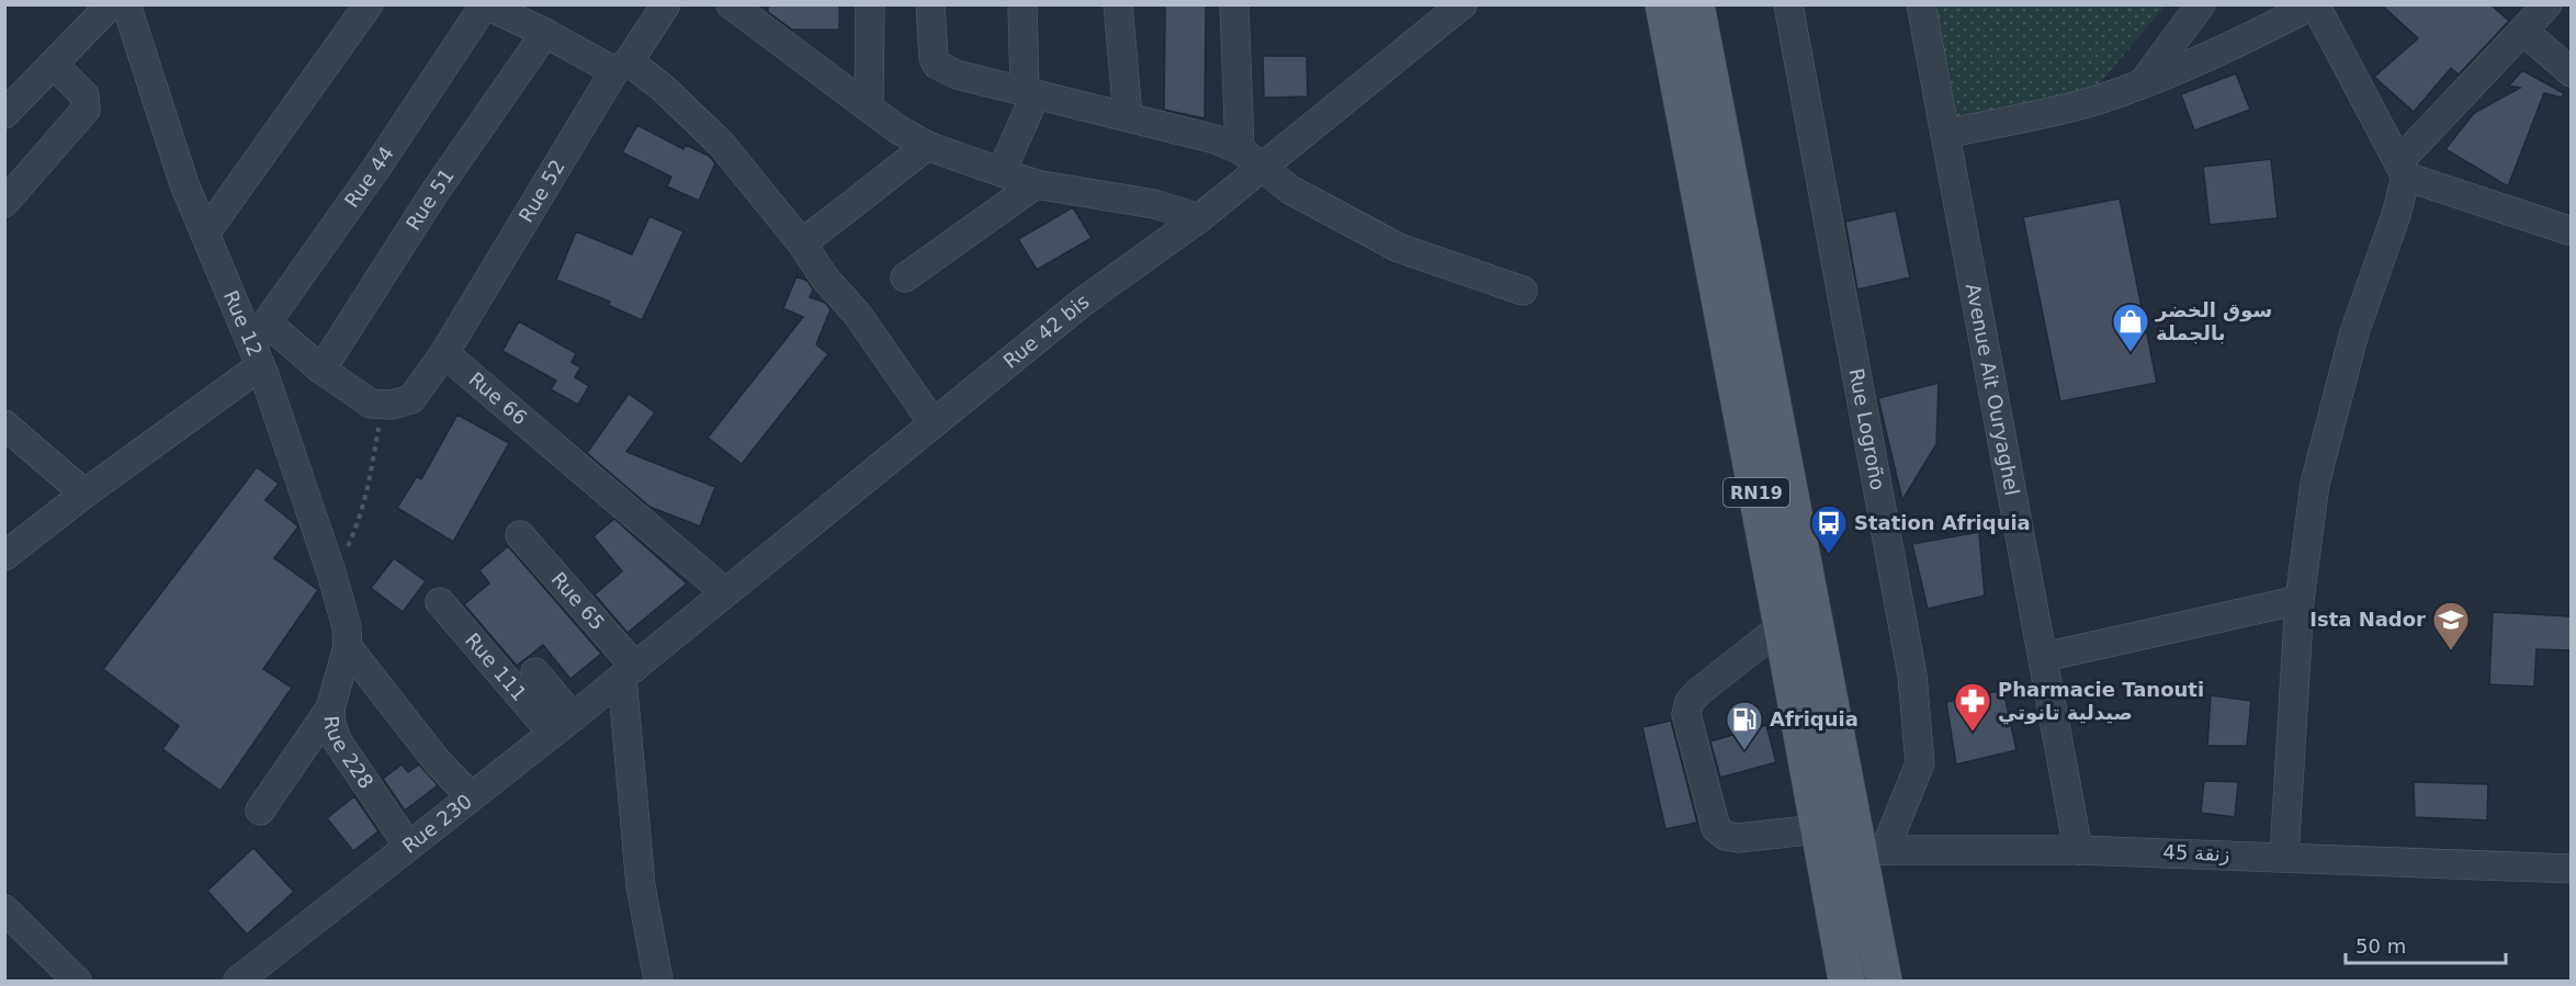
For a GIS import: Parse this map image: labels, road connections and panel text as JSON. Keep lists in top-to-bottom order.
{
  "streets": {
    "main road": ["RN19"],
    "street": [
      "Rue 44",
      "Rue 52",
      "Rue 51",
      "Rue 12",
      "Rue 42 bis",
      "Avenue Ait Ouryaghel",
      "Rue 66",
      "Rue Logroño",
      "Rue 65",
      "Rue 111",
      "Rue 228",
      "Rue 230",
      "زنقة 45"
    ]
  },
  "crossings": [
    ["Rue 44", "Rue 12"],
    ["Rue 52", "Rue 66"],
    ["Rue 12", "Rue 228"],
    ["Rue 42 bis", "Rue 66"],
    ["Rue 42 bis", "Rue 65"],
    ["Rue 42 bis", "Rue 230"],
    ["Avenue Ait Ouryaghel", "زنقة 45"],
    ["Rue Logroño", "RN19"],
    ["Rue Logroño", "زنقة 45"],
    ["RN19", "زنقة 45"],
    ["Rue 65", "Rue 230"],
    ["Rue 111", "Rue 230"],
    ["Rue 228", "Rue 230"]
  ],
  "places": {
    "shop": ["سوق الخضر بالجملة"],
    "bus stop": ["Station Afriquia"],
    "school or university": ["Ista Nador"],
    "pharmacy": ["Pharmacie Tanouti صيدلية تانوتي"],
    "fuel station": ["Afriquia"]
  },
  "scale_bar": "50 m"
}
